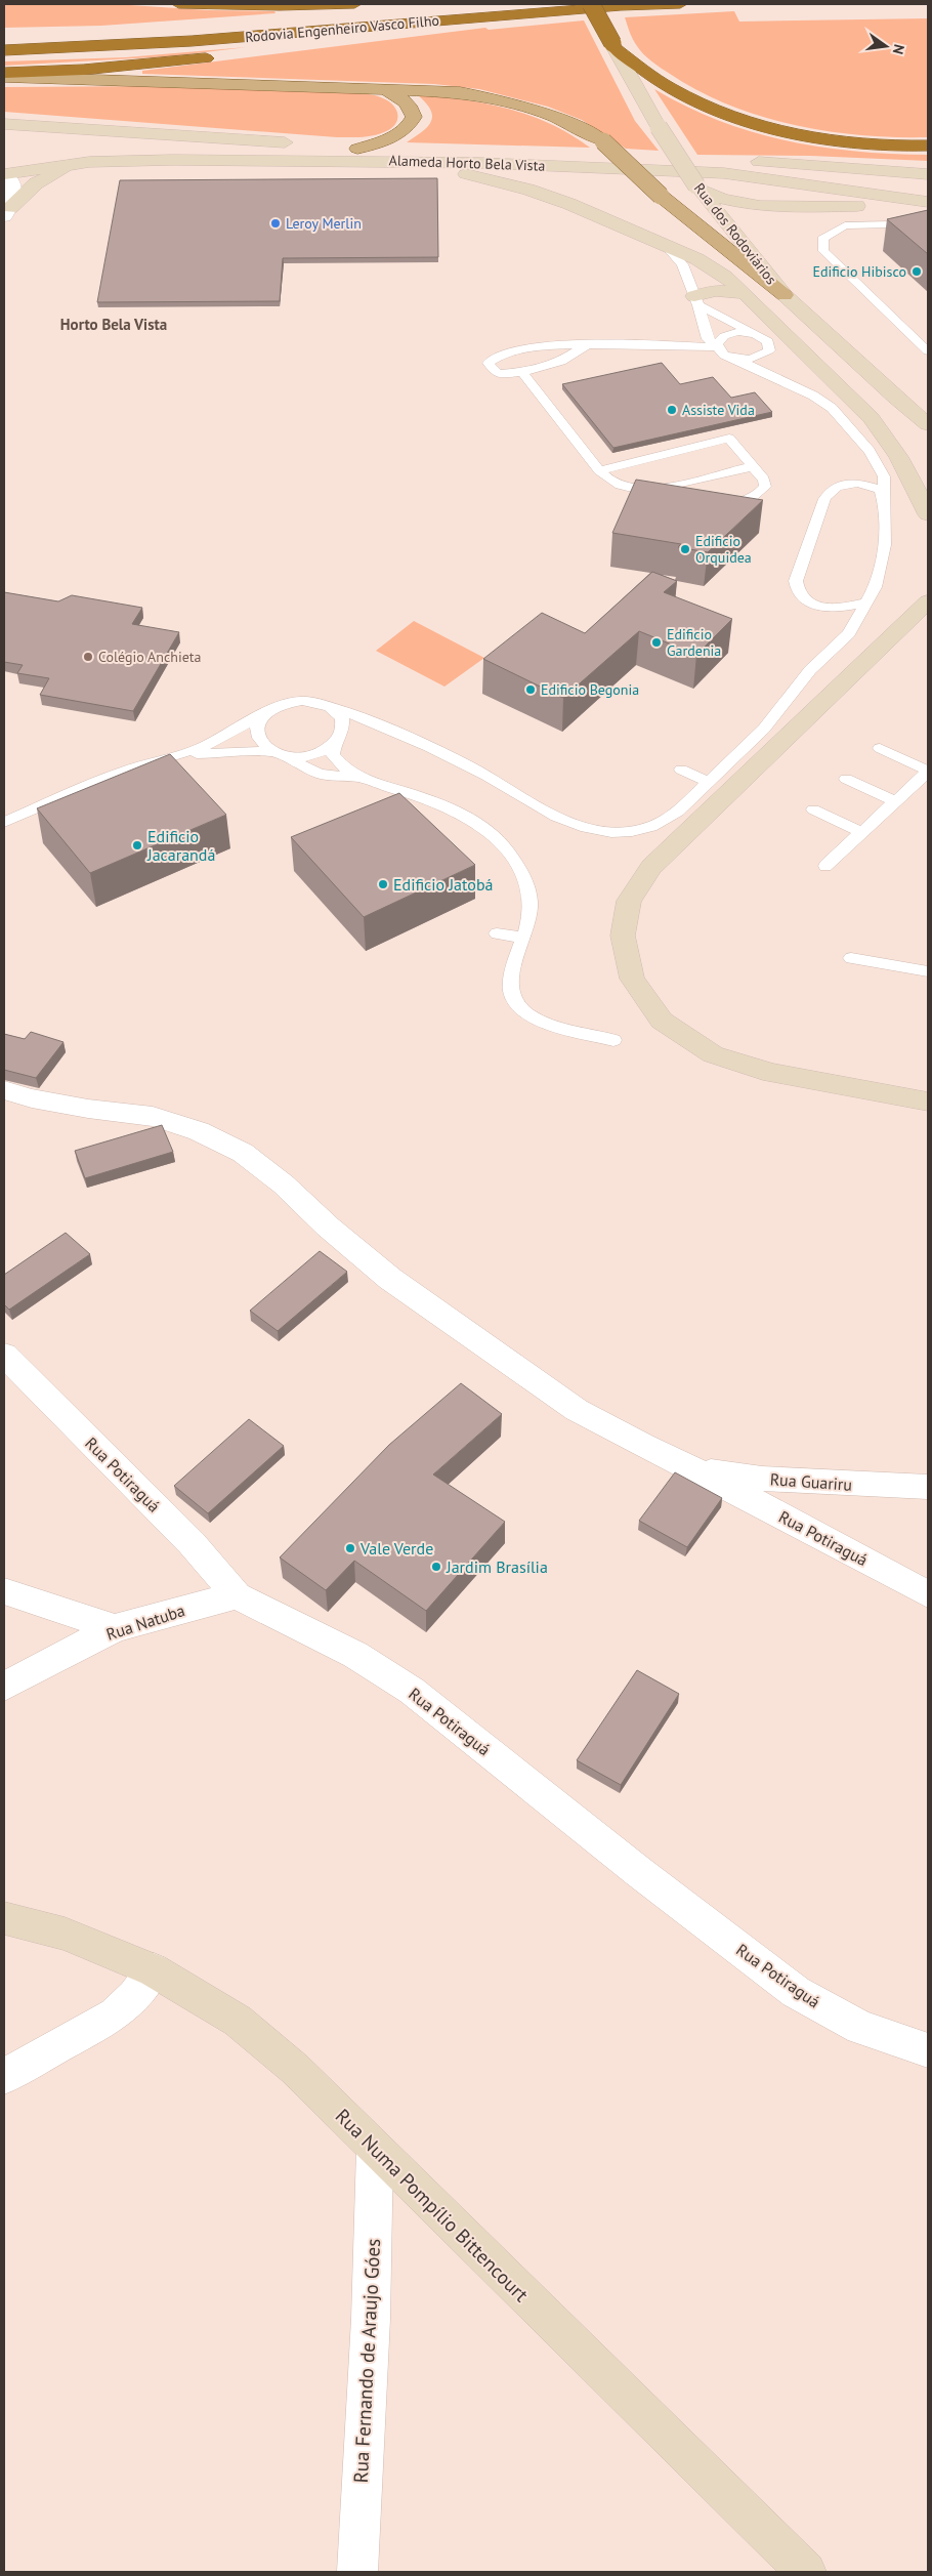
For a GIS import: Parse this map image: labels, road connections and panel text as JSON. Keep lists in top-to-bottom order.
{
  "streets": {
    "highway": ["Rodovia Engenheiro Vasco Filho", "Rua dos Rodoviários"],
    "main road": ["Alameda Horto Bela Vista", "Rua Numa Pompílio Bittencourt"],
    "street": [
      "Rua Potiraguá",
      "Rua Guariru",
      "Rua Natuba",
      "Rua Fernando de Araujo Góes"
    ]
  },
  "crossings": [
    ["Rua Potiraguá", "Rua Guariru"],
    ["Rua Potiraguá", "Rua Natuba"],
    ["Rua Numa Pompílio Bittencourt", "Rua Fernando de Araujo Góes"]
  ],
  "districts": ["Horto Bela Vista"],
  "places": [
    "Leroy Merlin",
    "Edificio Hibisco",
    "Assiste Vida",
    "Edificio Orquidea",
    "Edificio Gardenia",
    "Colégio Anchieta",
    "Edificio Begonia",
    "Edificio Jacarandá",
    "Edificio Jatobá",
    "Vale Verde",
    "Jardim Brasília"
  ],
  "north": "right"
}
